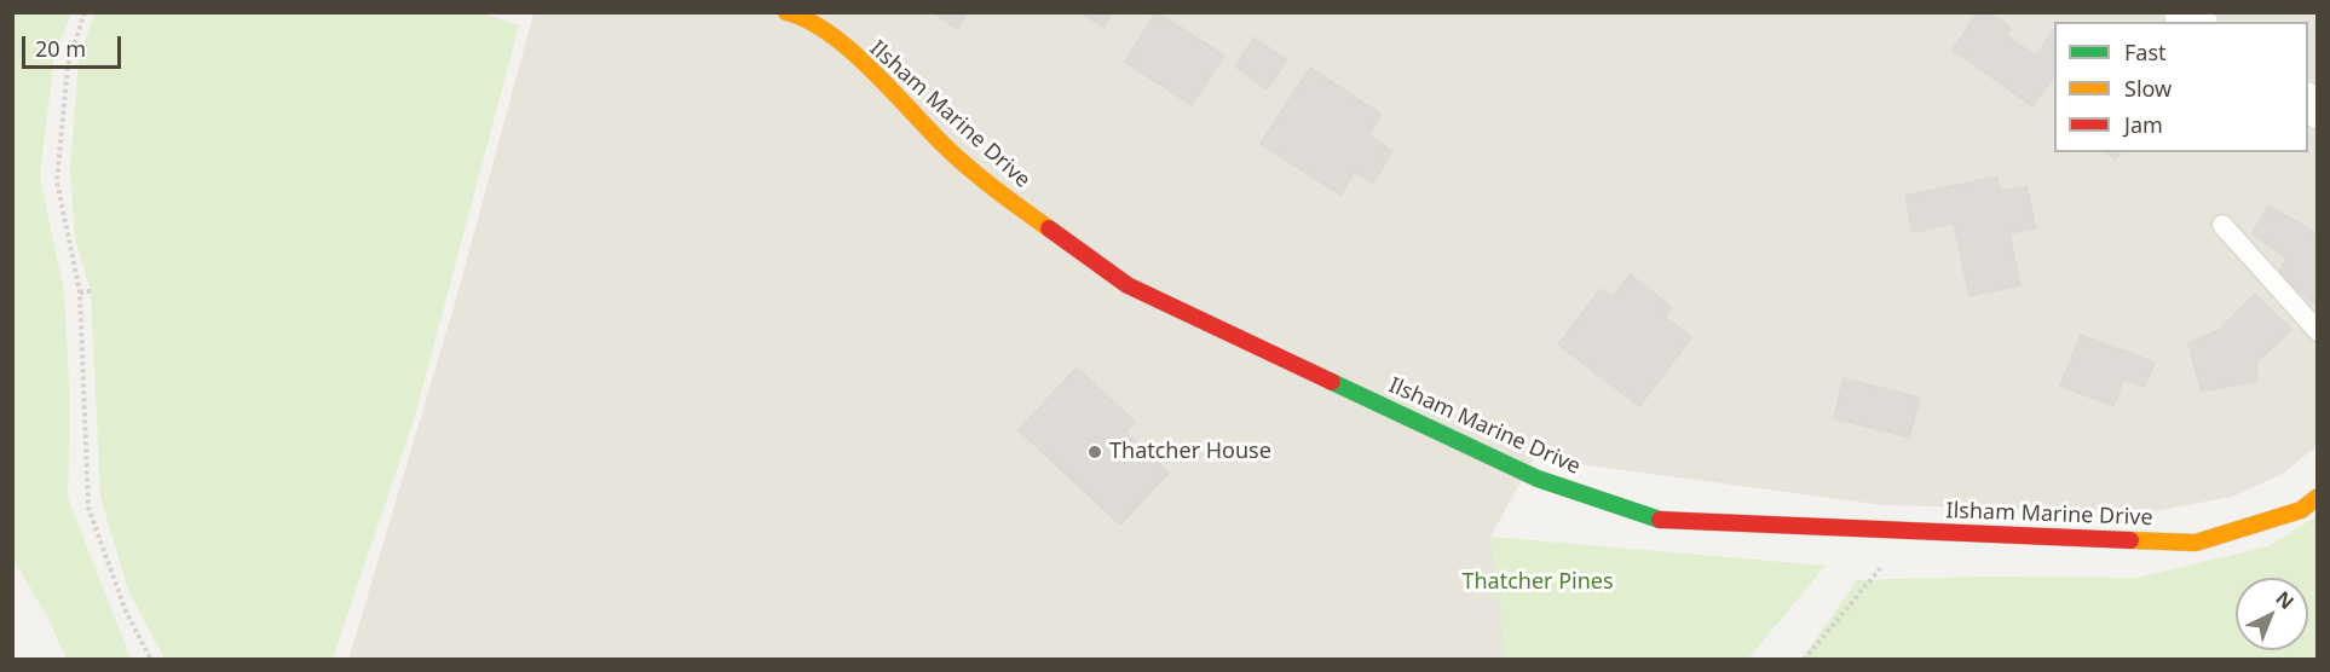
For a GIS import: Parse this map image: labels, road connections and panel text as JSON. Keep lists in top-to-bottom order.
{
  "streets": {
    "street": ["Ilsham Marine Drive"]
  },
  "parks": ["Thatcher Pines"],
  "places": ["Thatcher House"],
  "legend": ["Fast", "Slow", "Jam"],
  "scale_bar": "20 m",
  "north": "top right"
}
